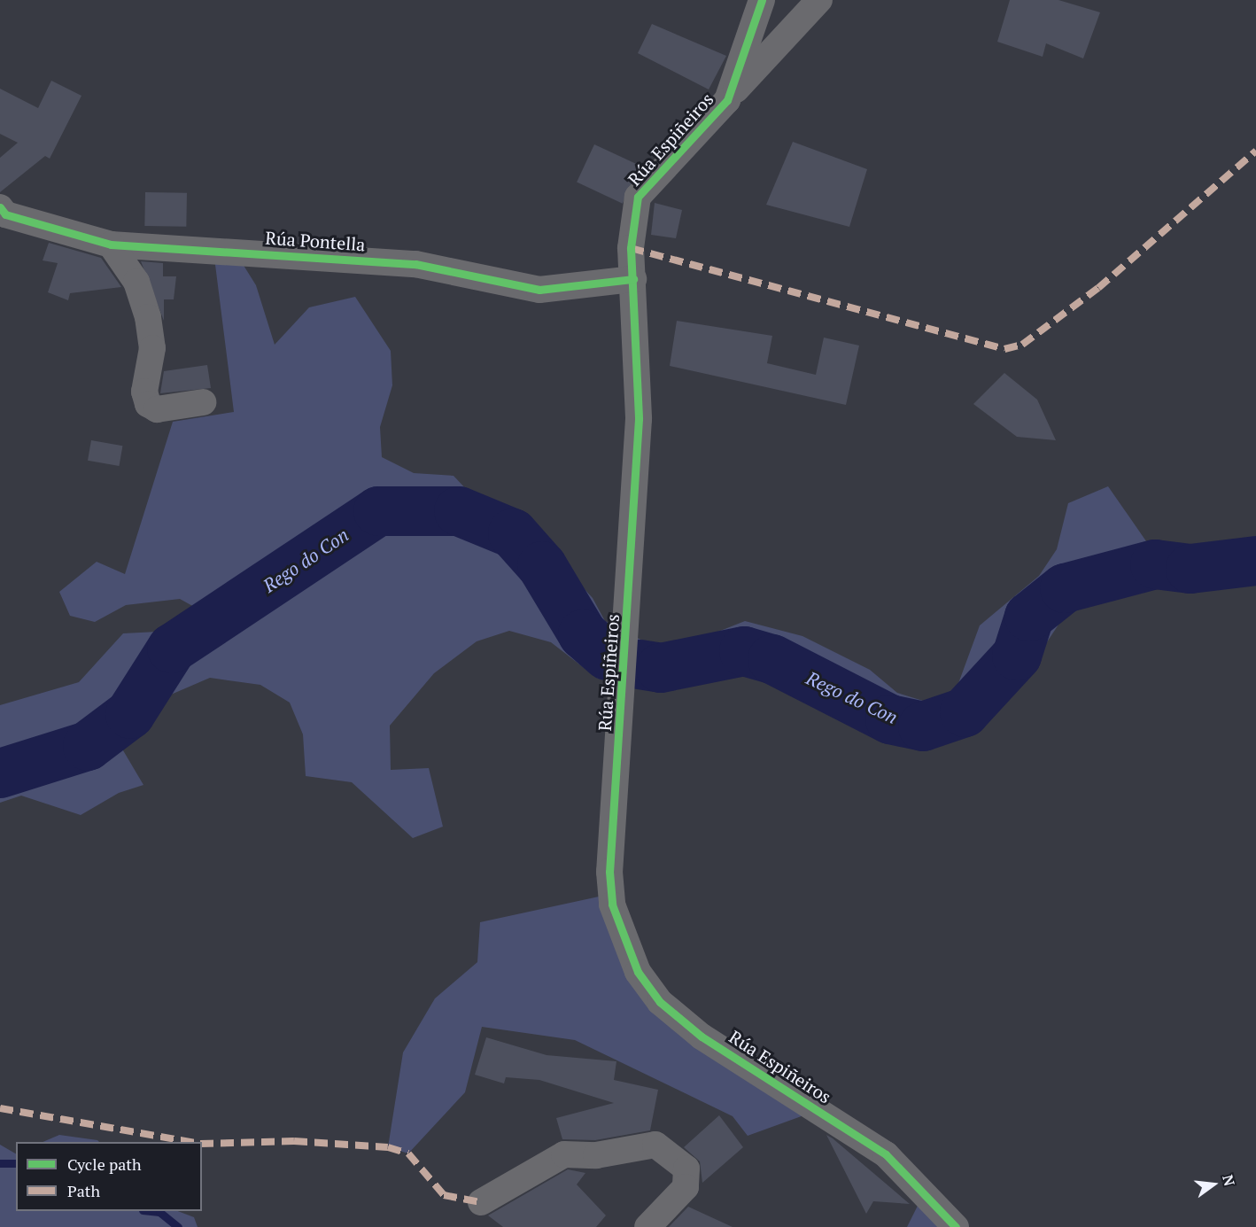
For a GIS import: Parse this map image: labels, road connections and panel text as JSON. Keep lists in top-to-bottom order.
{
  "streets": {
    "street": ["Rúa Espiñeiros", "Rúa Pontella"]
  },
  "crossings": [
    ["Rúa Espiñeiros", "Rúa Pontella"]
  ],
  "water": ["Rego do Con"],
  "legend": ["Cycle path", "Path"],
  "north": "right"
}
